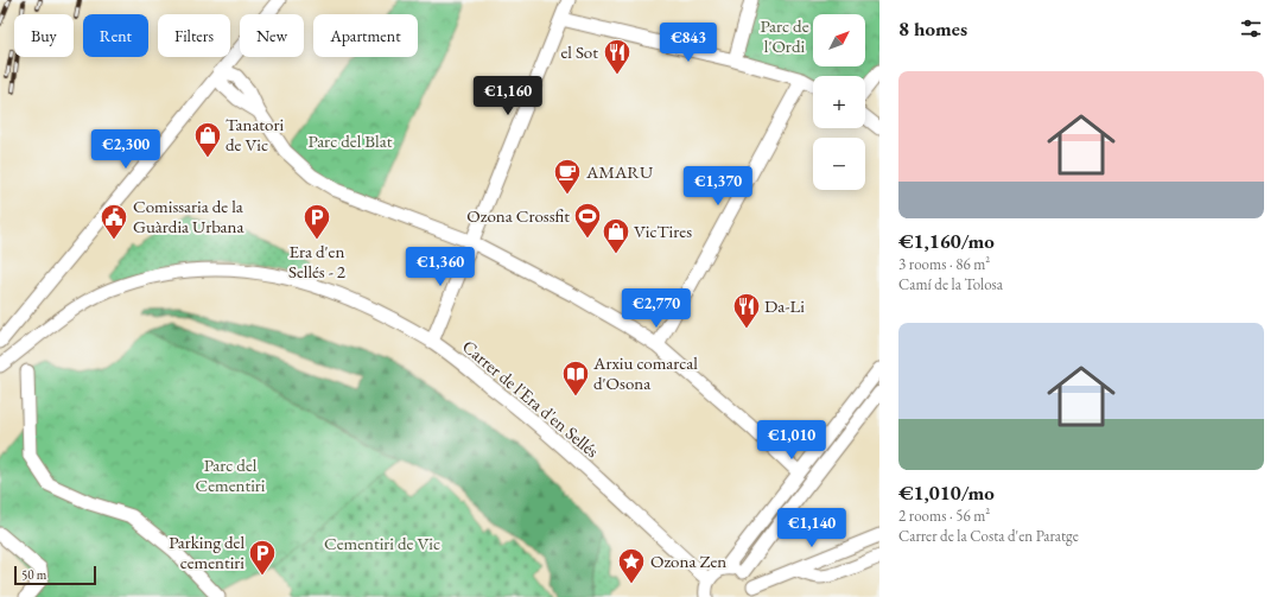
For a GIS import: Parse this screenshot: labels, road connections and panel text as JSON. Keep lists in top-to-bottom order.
{
  "streets": {
    "street": ["Carrer de l'Era d'en Sellés"]
  },
  "parks": [
    "Parc de l'Ordi",
    "Parc del Blat",
    "Parc del Cementiri",
    "Cementiri de Vic"
  ],
  "places": {
    "restaurant": ["el Sot", "Da-Li"],
    "shop": ["Tanatori de Vic", "VicTires"],
    "cafe": ["AMARU"],
    "sports": ["Ozona Crossfit"],
    "public building": ["Comissaria de la Guàrdia Urbana"],
    "parking": ["Era d'en Sellés - 2", "Parking del cementiri"],
    "library": ["Arxiu comarcal d'Osona"],
    "place": ["Ozona Zen"]
  },
  "scale_bar": "50 m",
  "north": "top right",
  "page": {
    "heading": "8 homes",
    "map_buttons": ["+", "−"],
    "chip": [
      "Buy",
      "Rent",
      "Filters",
      "New",
      "Apartment"
    ],
    "price": [
      "€843",
      "€1,160",
      "€2,300",
      "€1,370",
      "€1,360",
      "€2,770",
      "€1,010",
      "€1,140"
    ],
    "list": [
      {
        "name": "€1,160/mo",
        "note": "3 rooms · 86 m² · Camí de la Tolosa"
      },
      {
        "name": "€1,010/mo",
        "note": "2 rooms · 56 m² · Carrer de la Costa d'en Paratge"
      }
    ],
    "scale": "50 m"
  }
}
